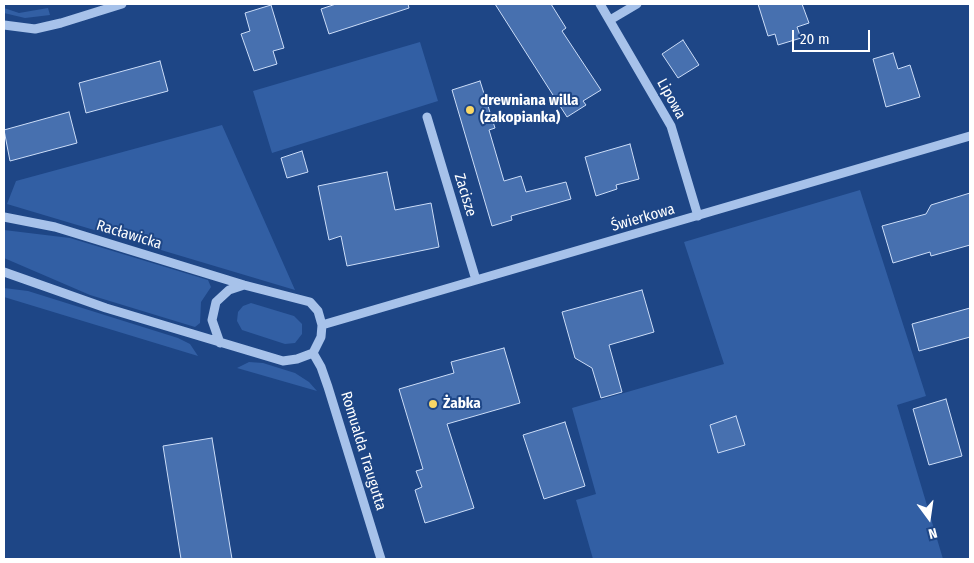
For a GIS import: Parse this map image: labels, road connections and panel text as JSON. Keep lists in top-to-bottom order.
{
  "streets": {
    "street": [
      "Lipowa",
      "Zacisze",
      "Świerkowa",
      "Racławicka",
      "Romualda Traugutta"
    ]
  },
  "crossings": [
    ["Lipowa", "Świerkowa"],
    ["Zacisze", "Świerkowa"],
    ["Świerkowa", "Racławicka"],
    ["Świerkowa", "Romualda Traugutta"],
    ["Racławicka", "Romualda Traugutta"]
  ],
  "places": ["drewniana willa (zakopianka)", "Żabka"],
  "scale_bar": "20 m",
  "north": "bottom"
}
